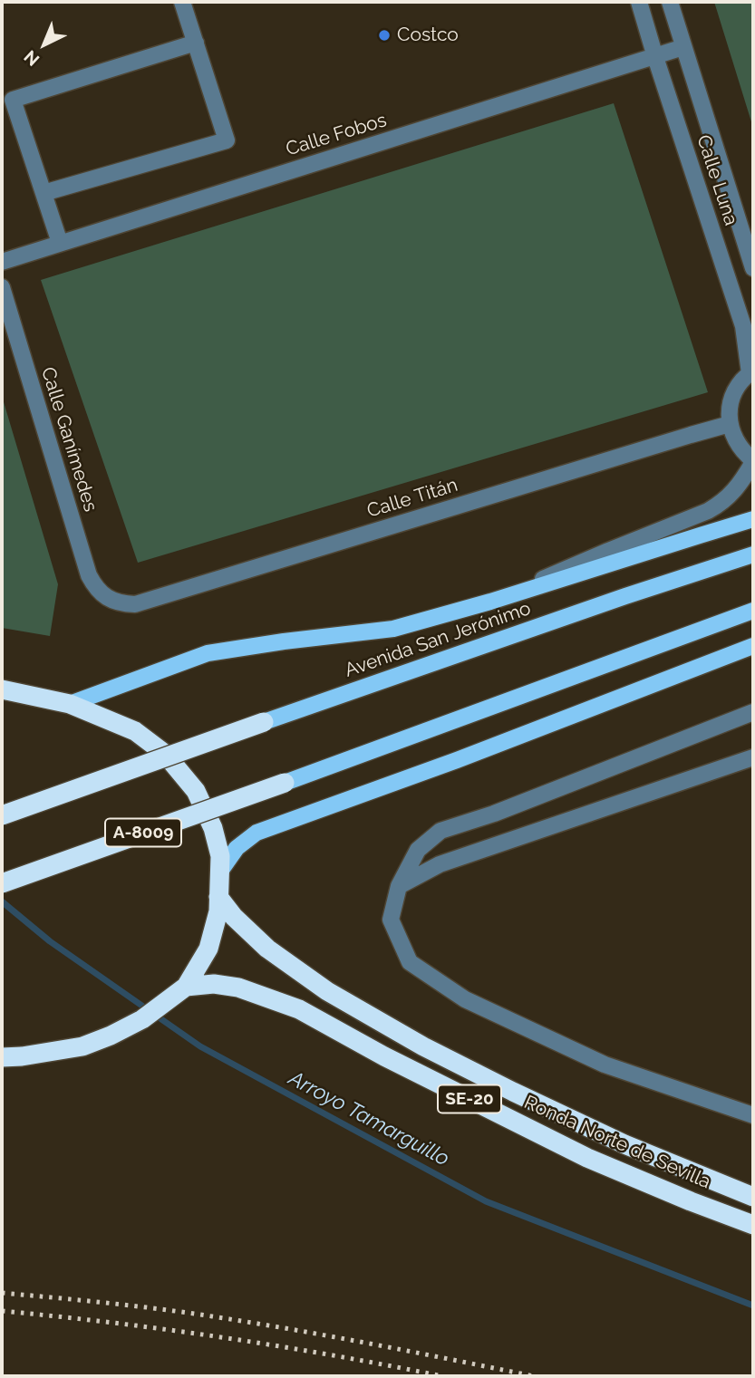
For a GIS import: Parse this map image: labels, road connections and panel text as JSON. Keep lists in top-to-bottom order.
{
  "streets": {
    "highway": ["A-8009", "SE-20", "Ronda Norte de Sevilla"],
    "main road": ["Avenida San Jerónimo"],
    "street": [
      "Calle Fobos",
      "Calle Luna",
      "Calle Ganímedes",
      "Calle Titán"
    ]
  },
  "crossings": [
    ["Calle Fobos", "Calle Luna"],
    ["Calle Ganímedes", "Calle Titán"]
  ],
  "water": ["Arroyo Tamarguillo"],
  "places": ["Costco"],
  "north": "bottom left"
}
